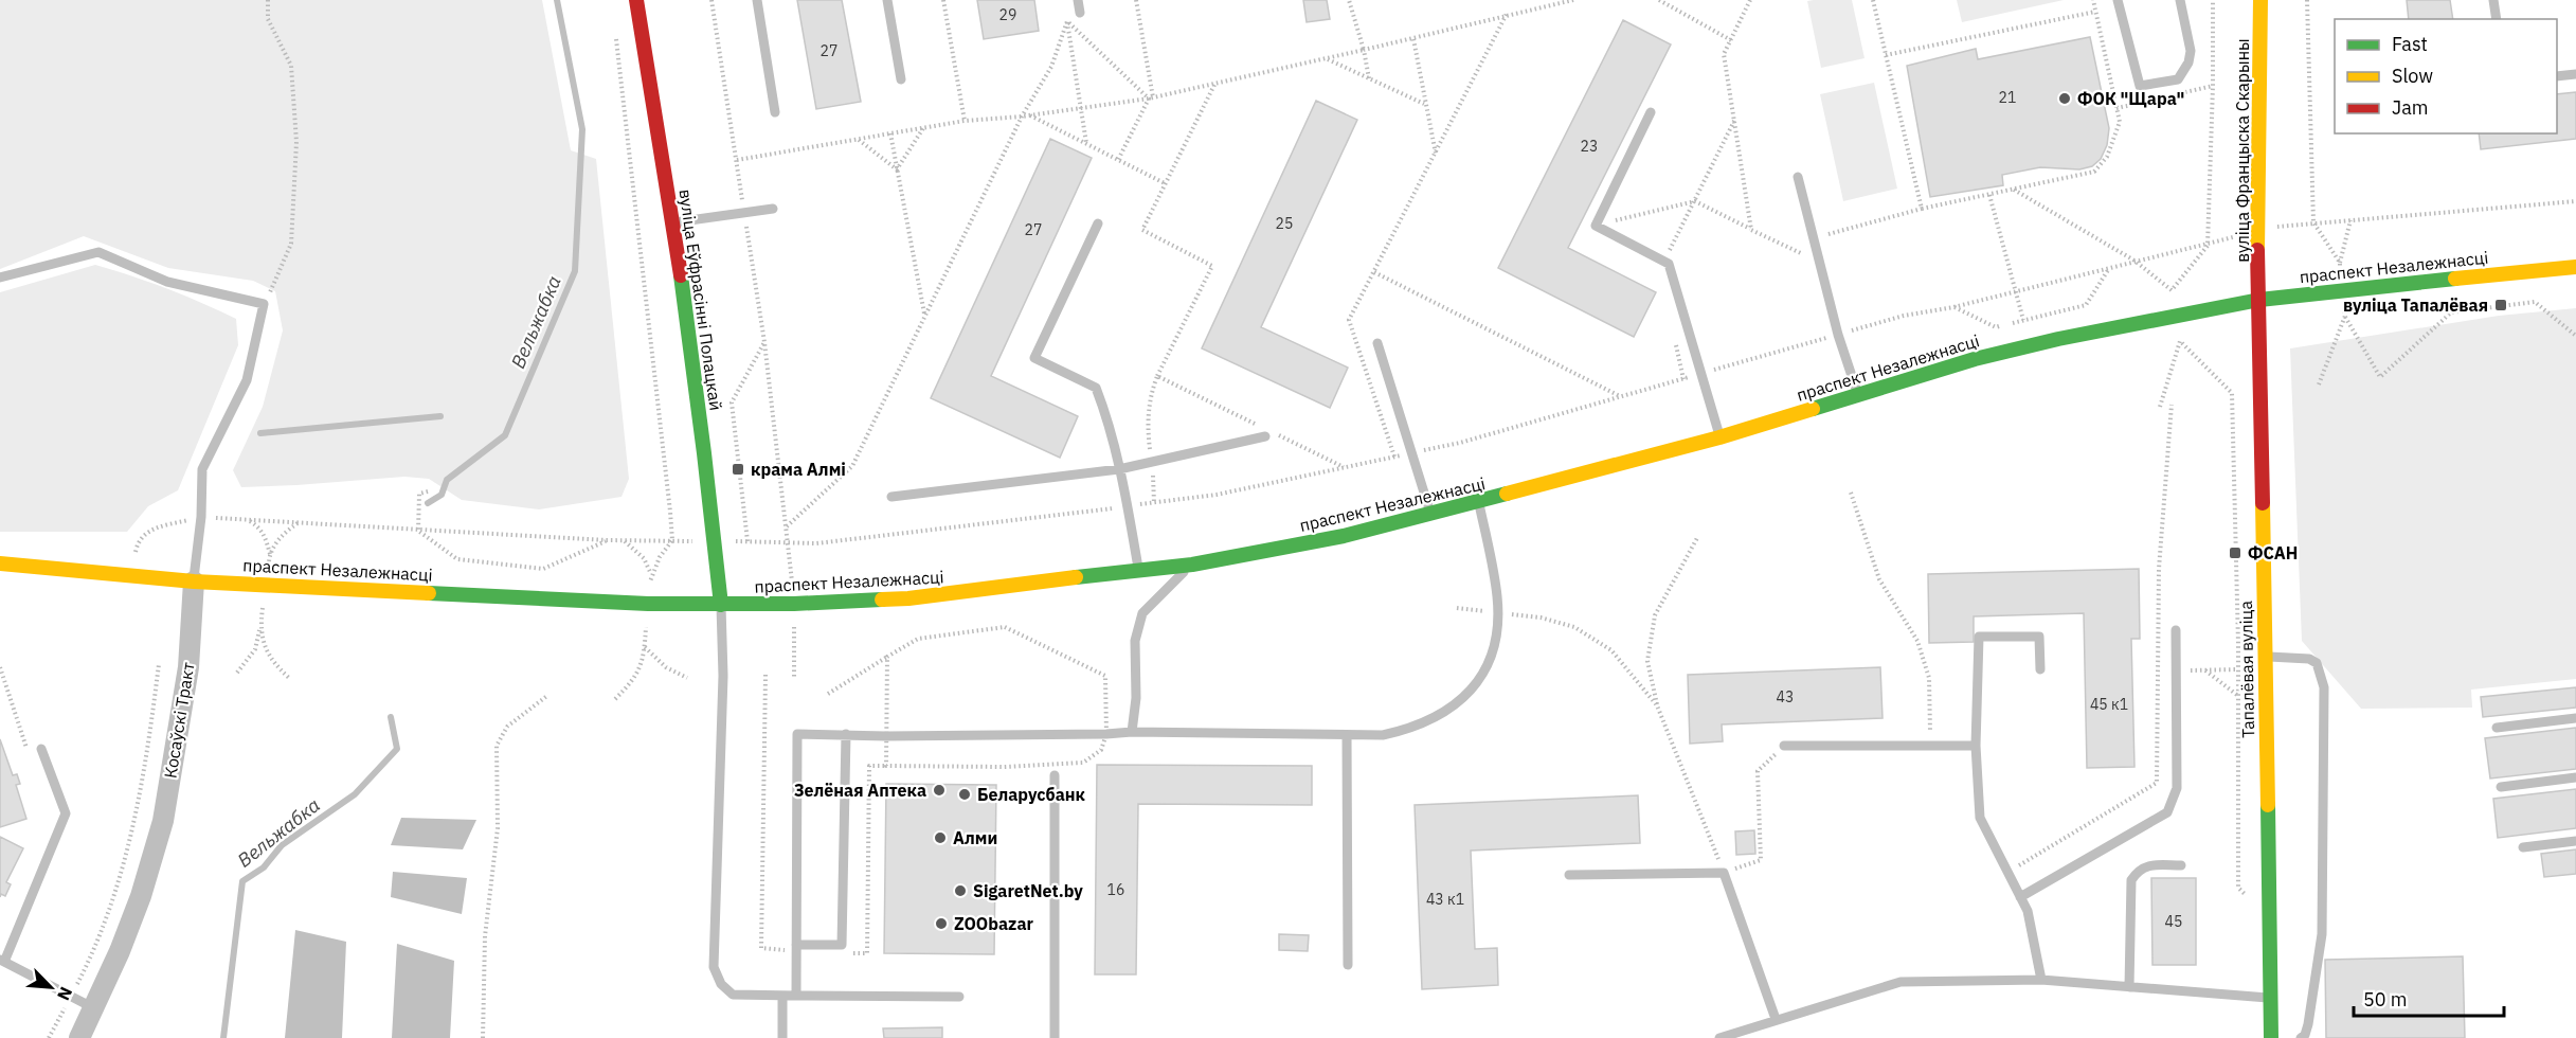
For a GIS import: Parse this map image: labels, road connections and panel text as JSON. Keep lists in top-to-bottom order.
{
  "streets": {
    "main road": [
      "вуліца Францыска Скарыны",
      "праспект Незалежнасці",
      "вуліца Еўфрасінні Полацкай",
      "Тапалёвая вуліца"
    ],
    "street": ["Косаўскі Тракт"]
  },
  "crossings": [
    ["вуліца Францыска Скарыны", "праспект Незалежнасці"],
    ["вуліца Францыска Скарыны", "Тапалёвая вуліца"],
    ["праспект Незалежнасці", "вуліца Еўфрасінні Полацкай"],
    ["праспект Незалежнасці", "Тапалёвая вуліца"],
    ["праспект Незалежнасці", "Косаўскі Тракт"]
  ],
  "water": ["Вельжабка"],
  "places": {
    "other": [
      "ФОК \"Щара\"",
      "Зелёная Аптека",
      "Беларусбанк",
      "Алми",
      "SigaretNet.by",
      "ZOObazar"
    ],
    "transit": ["вуліца Тапалёвая", "крама Алмі", "ФСАН"]
  },
  "house_numbers": [
    "29",
    "27",
    "21",
    "23",
    "25",
    "27",
    "43",
    "45 к1",
    "16",
    "43 к1",
    "45"
  ],
  "legend": ["Fast", "Slow", "Jam"],
  "scale_bar": "50 m",
  "north": "bottom right"
}
